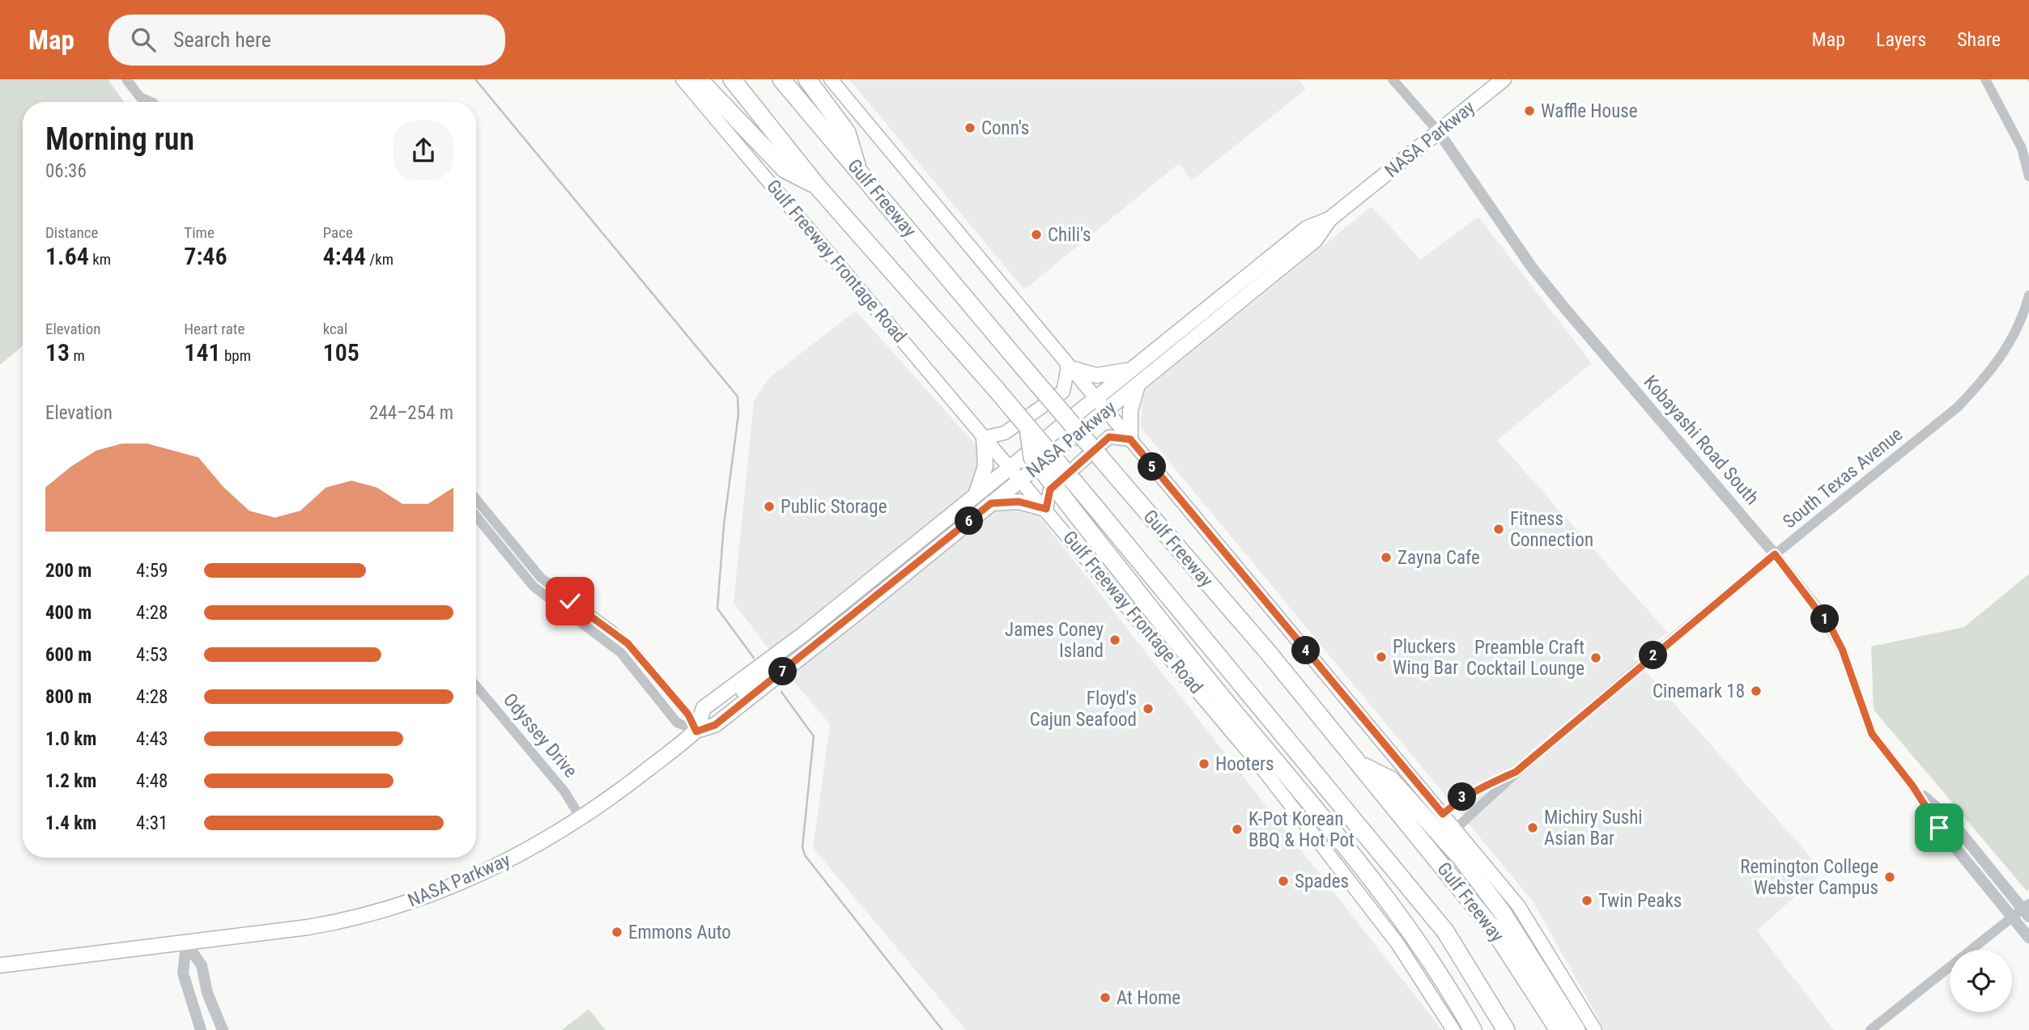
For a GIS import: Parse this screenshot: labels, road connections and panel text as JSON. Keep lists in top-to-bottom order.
{
  "streets": {
    "highway": ["Gulf Freeway"],
    "main road": ["NASA Parkway", "Gulf Freeway Frontage Road"],
    "street": ["Kobayashi Road South", "South Texas Avenue", "Odyssey Drive"]
  },
  "crossings": [
    ["NASA Parkway", "Gulf Freeway Frontage Road"],
    ["NASA Parkway", "Kobayashi Road South"],
    ["NASA Parkway", "Odyssey Drive"],
    ["Kobayashi Road South", "South Texas Avenue"]
  ],
  "places": [
    "Waffle House",
    "Conn's",
    "Chili's",
    "Public Storage",
    "Fitness Connection",
    "Zayna Cafe",
    "James Coney Island",
    "Pluckers Wing Bar",
    "Preamble Craft Cocktail Lounge",
    "Cinemark 18",
    "Floyd's Cajun Seafood",
    "Hooters",
    "Michiry Sushi Asian Bar",
    "K-Pot Korean BBQ & Hot Pot",
    "Remington College Webster Campus",
    "Spades",
    "Twin Peaks",
    "Emmons Auto",
    "At Home"
  ],
  "page": {
    "header": "Map",
    "search": "Search here",
    "nav": ["Map", "Layers", "Share"],
    "heading": ["Morning run", "06:36"],
    "stats": [
      ["Distance", "1.64 km"],
      ["Time", "7:46"],
      ["Pace", "4:44 /km"],
      ["Elevation", "13 m"],
      ["Heart rate", "141 bpm"],
      ["kcal", "105"]
    ],
    "chart": ["Elevation", "244–254 m"],
    "pins": [
      "5",
      "6",
      "1",
      "4",
      "2",
      "7",
      "3"
    ],
    "list": [
      {
        "name": "200 m",
        "note": "4:59"
      },
      {
        "name": "400 m",
        "note": "4:28"
      },
      {
        "name": "600 m",
        "note": "4:53"
      },
      {
        "name": "800 m",
        "note": "4:28"
      },
      {
        "name": "1.0 km",
        "note": "4:43"
      },
      {
        "name": "1.2 km",
        "note": "4:48"
      },
      {
        "name": "1.4 km",
        "note": "4:31"
      }
    ]
  }
}
